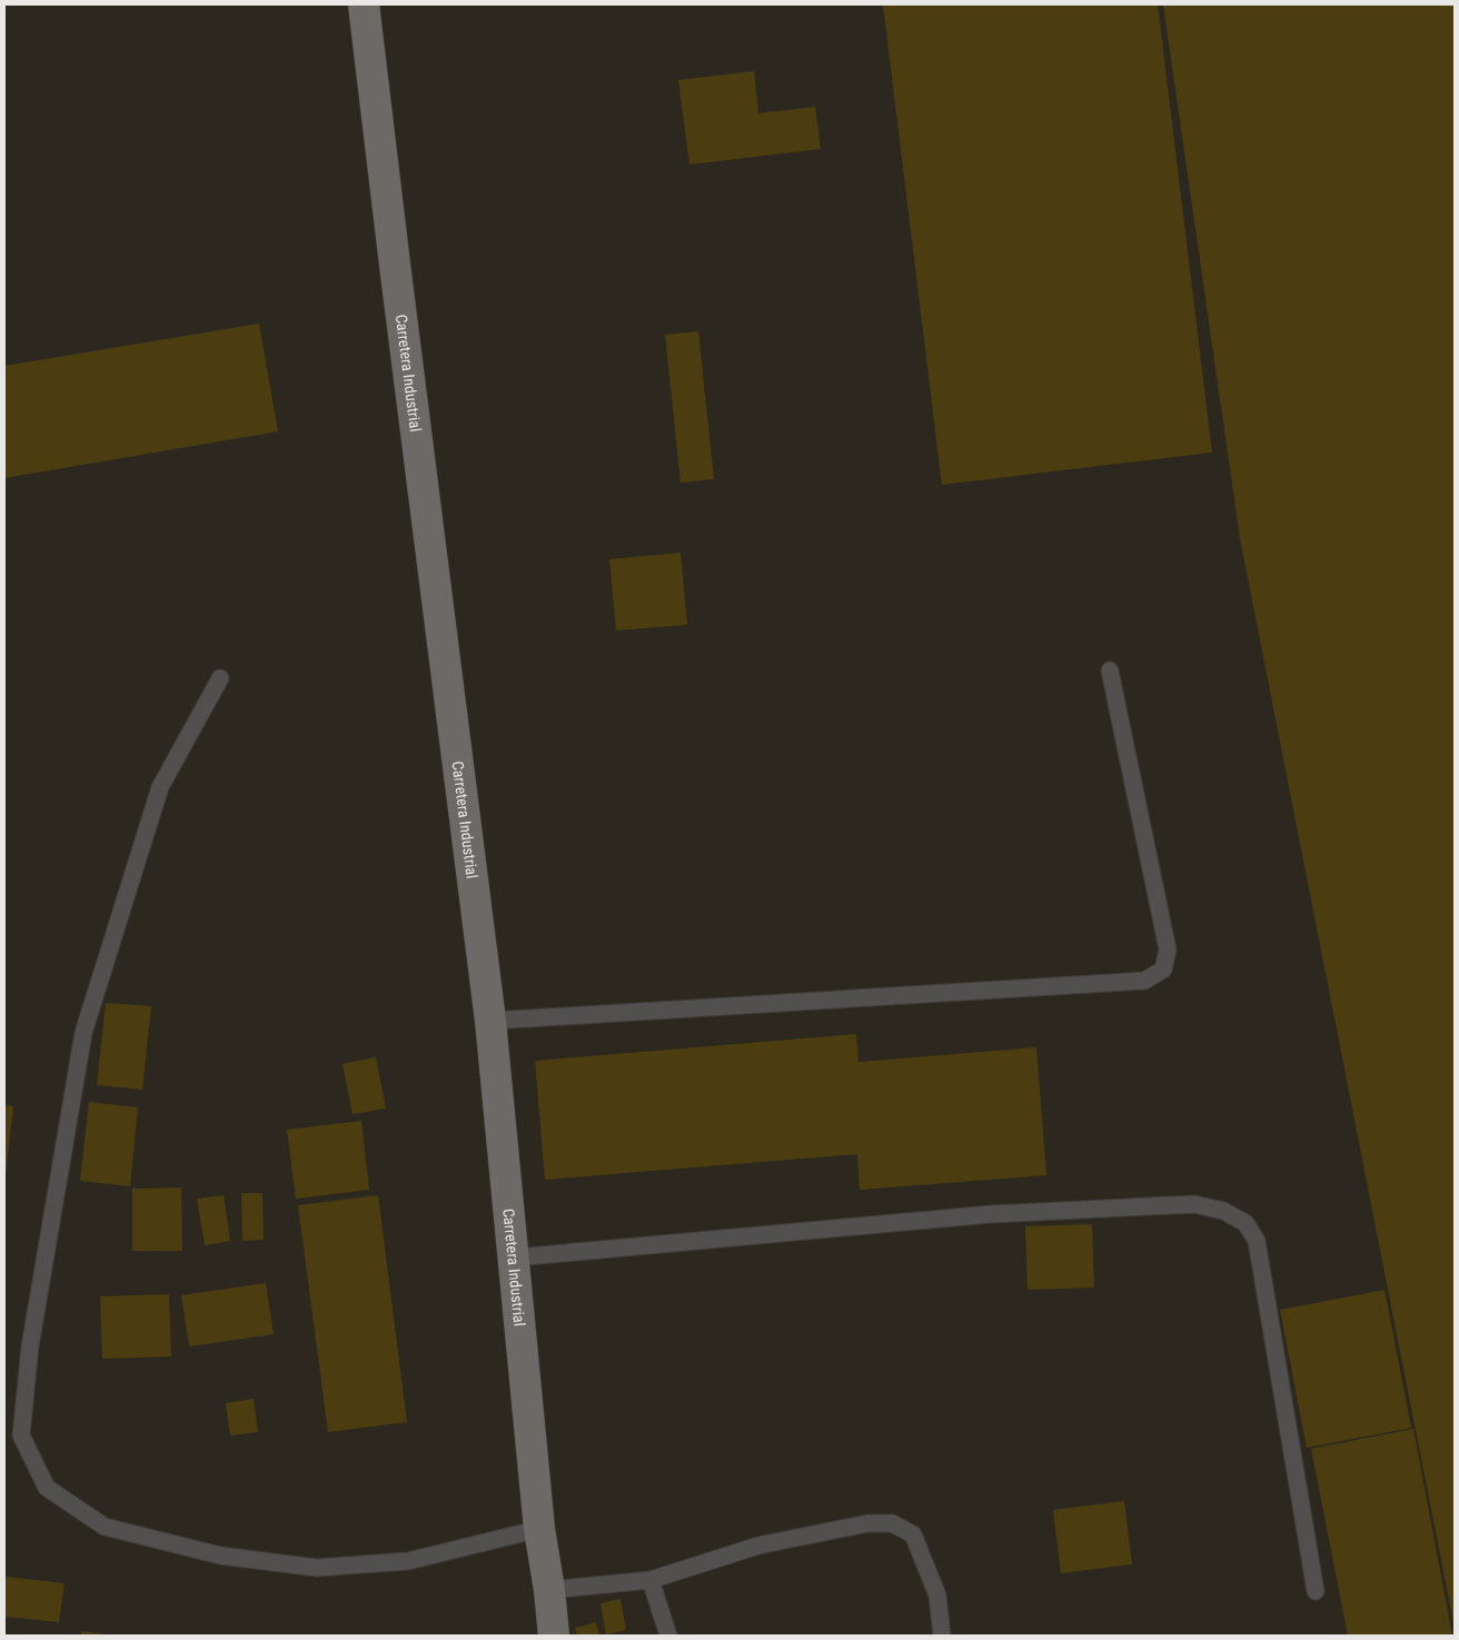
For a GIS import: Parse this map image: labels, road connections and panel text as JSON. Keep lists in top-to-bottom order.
{
  "streets": {
    "main road": ["Carretera Industrial"]
  }
}
